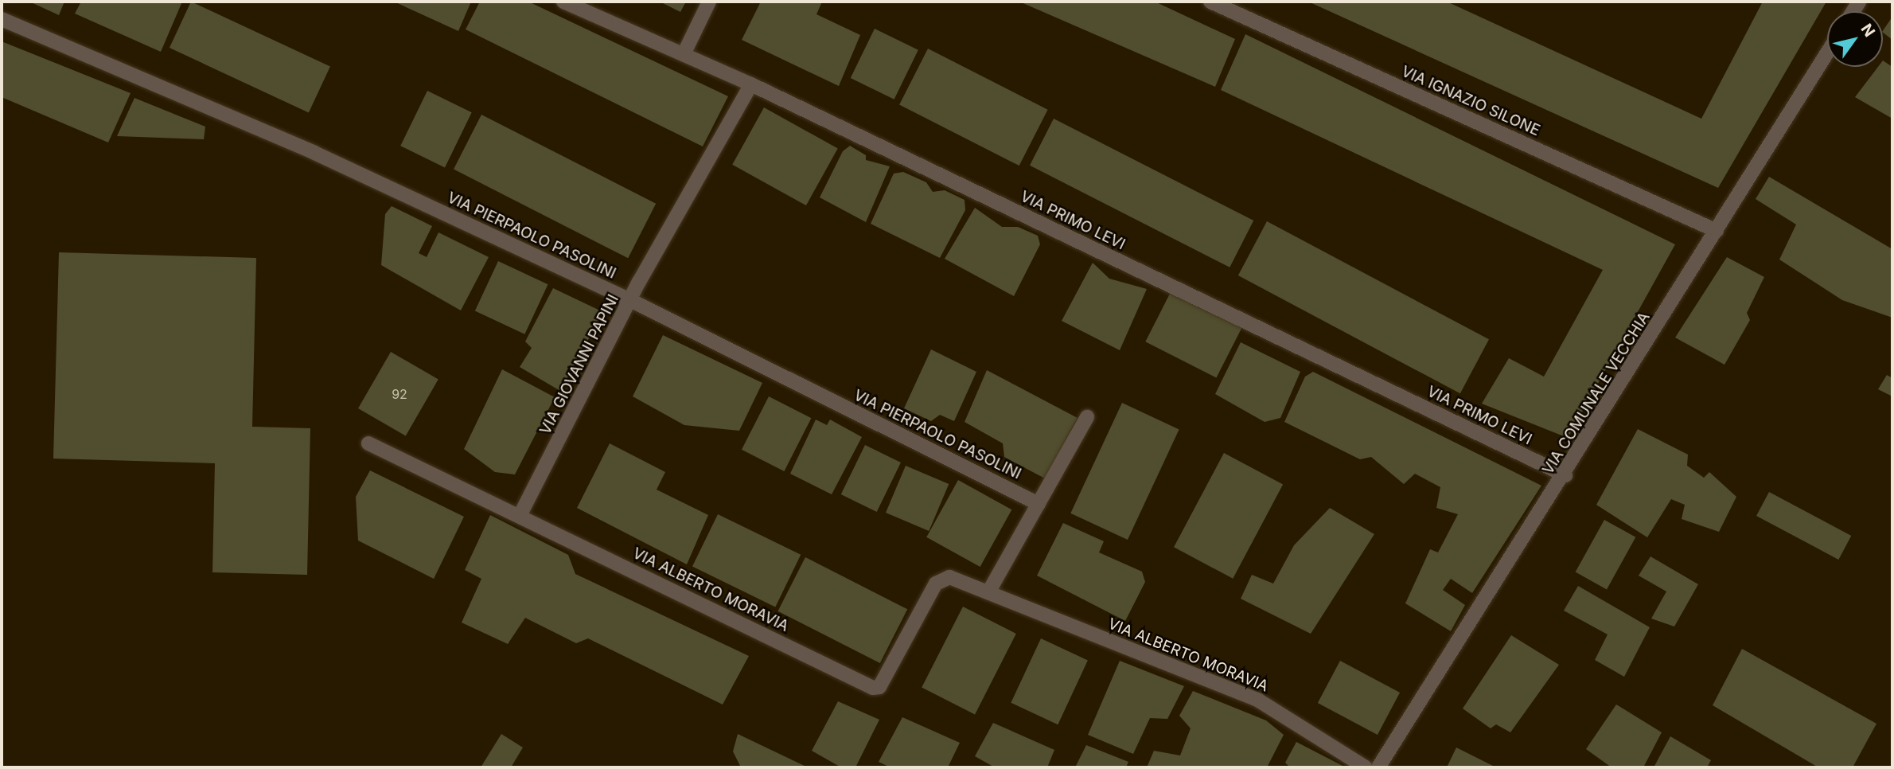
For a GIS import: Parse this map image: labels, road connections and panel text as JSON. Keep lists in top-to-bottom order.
{
  "streets": {
    "street": [
      "VIA IGNAZIO SILONE",
      "VIA PRIMO LEVI",
      "VIA PIERPAOLO PASOLINI",
      "VIA GIOVANNI PAPINI",
      "VIA COMUNALE VECCHIA",
      "VIA ALBERTO MORAVIA"
    ]
  },
  "crossings": [
    ["VIA IGNAZIO SILONE", "VIA COMUNALE VECCHIA"],
    ["VIA PRIMO LEVI", "VIA GIOVANNI PAPINI"],
    ["VIA PRIMO LEVI", "VIA COMUNALE VECCHIA"],
    ["VIA PIERPAOLO PASOLINI", "VIA GIOVANNI PAPINI"],
    ["VIA GIOVANNI PAPINI", "VIA ALBERTO MORAVIA"]
  ],
  "house_numbers": ["92"],
  "north": "top right"
}
